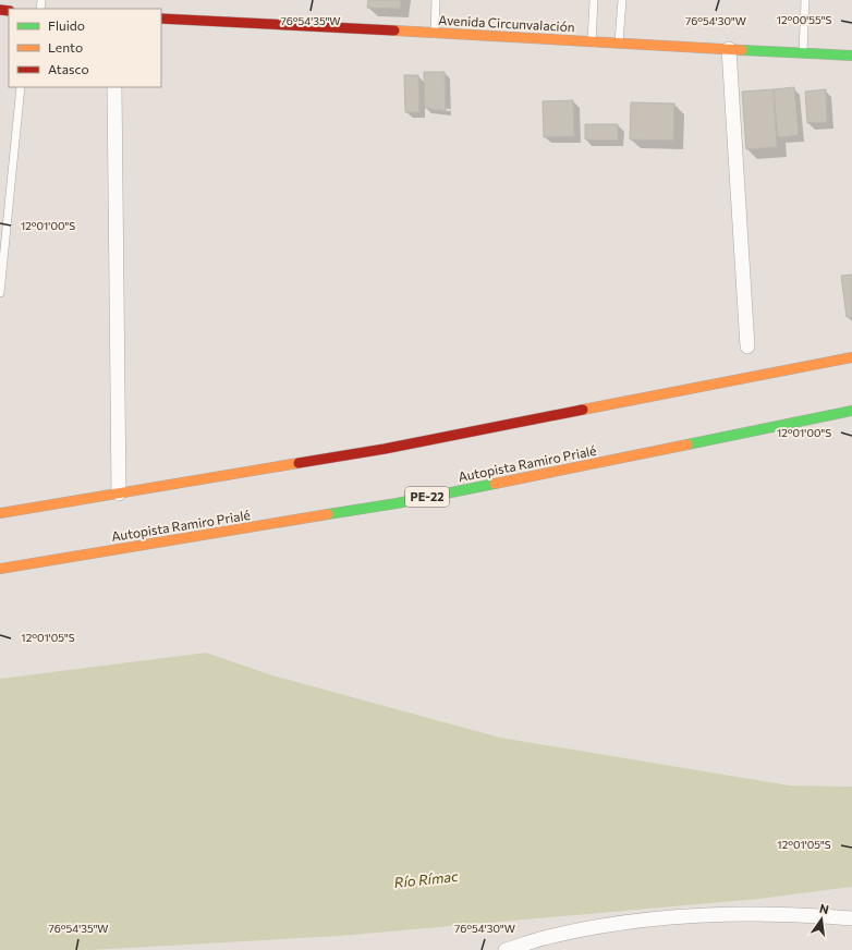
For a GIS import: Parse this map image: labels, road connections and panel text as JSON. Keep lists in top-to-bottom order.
{
  "streets": {
    "main road": ["Avenida Circunvalación", "Autopista Ramiro Prialé", "PE-22"]
  },
  "water": ["Río Rímac"],
  "legend": ["Fluido", "Lento", "Atasco"],
  "north": "top",
  "coordinates": [
    "12°00'55\"S",
    "76°54'35\"W",
    "76°54'30\"W",
    "12°01'00\"S",
    "12°01'05\"S"
  ]
}
